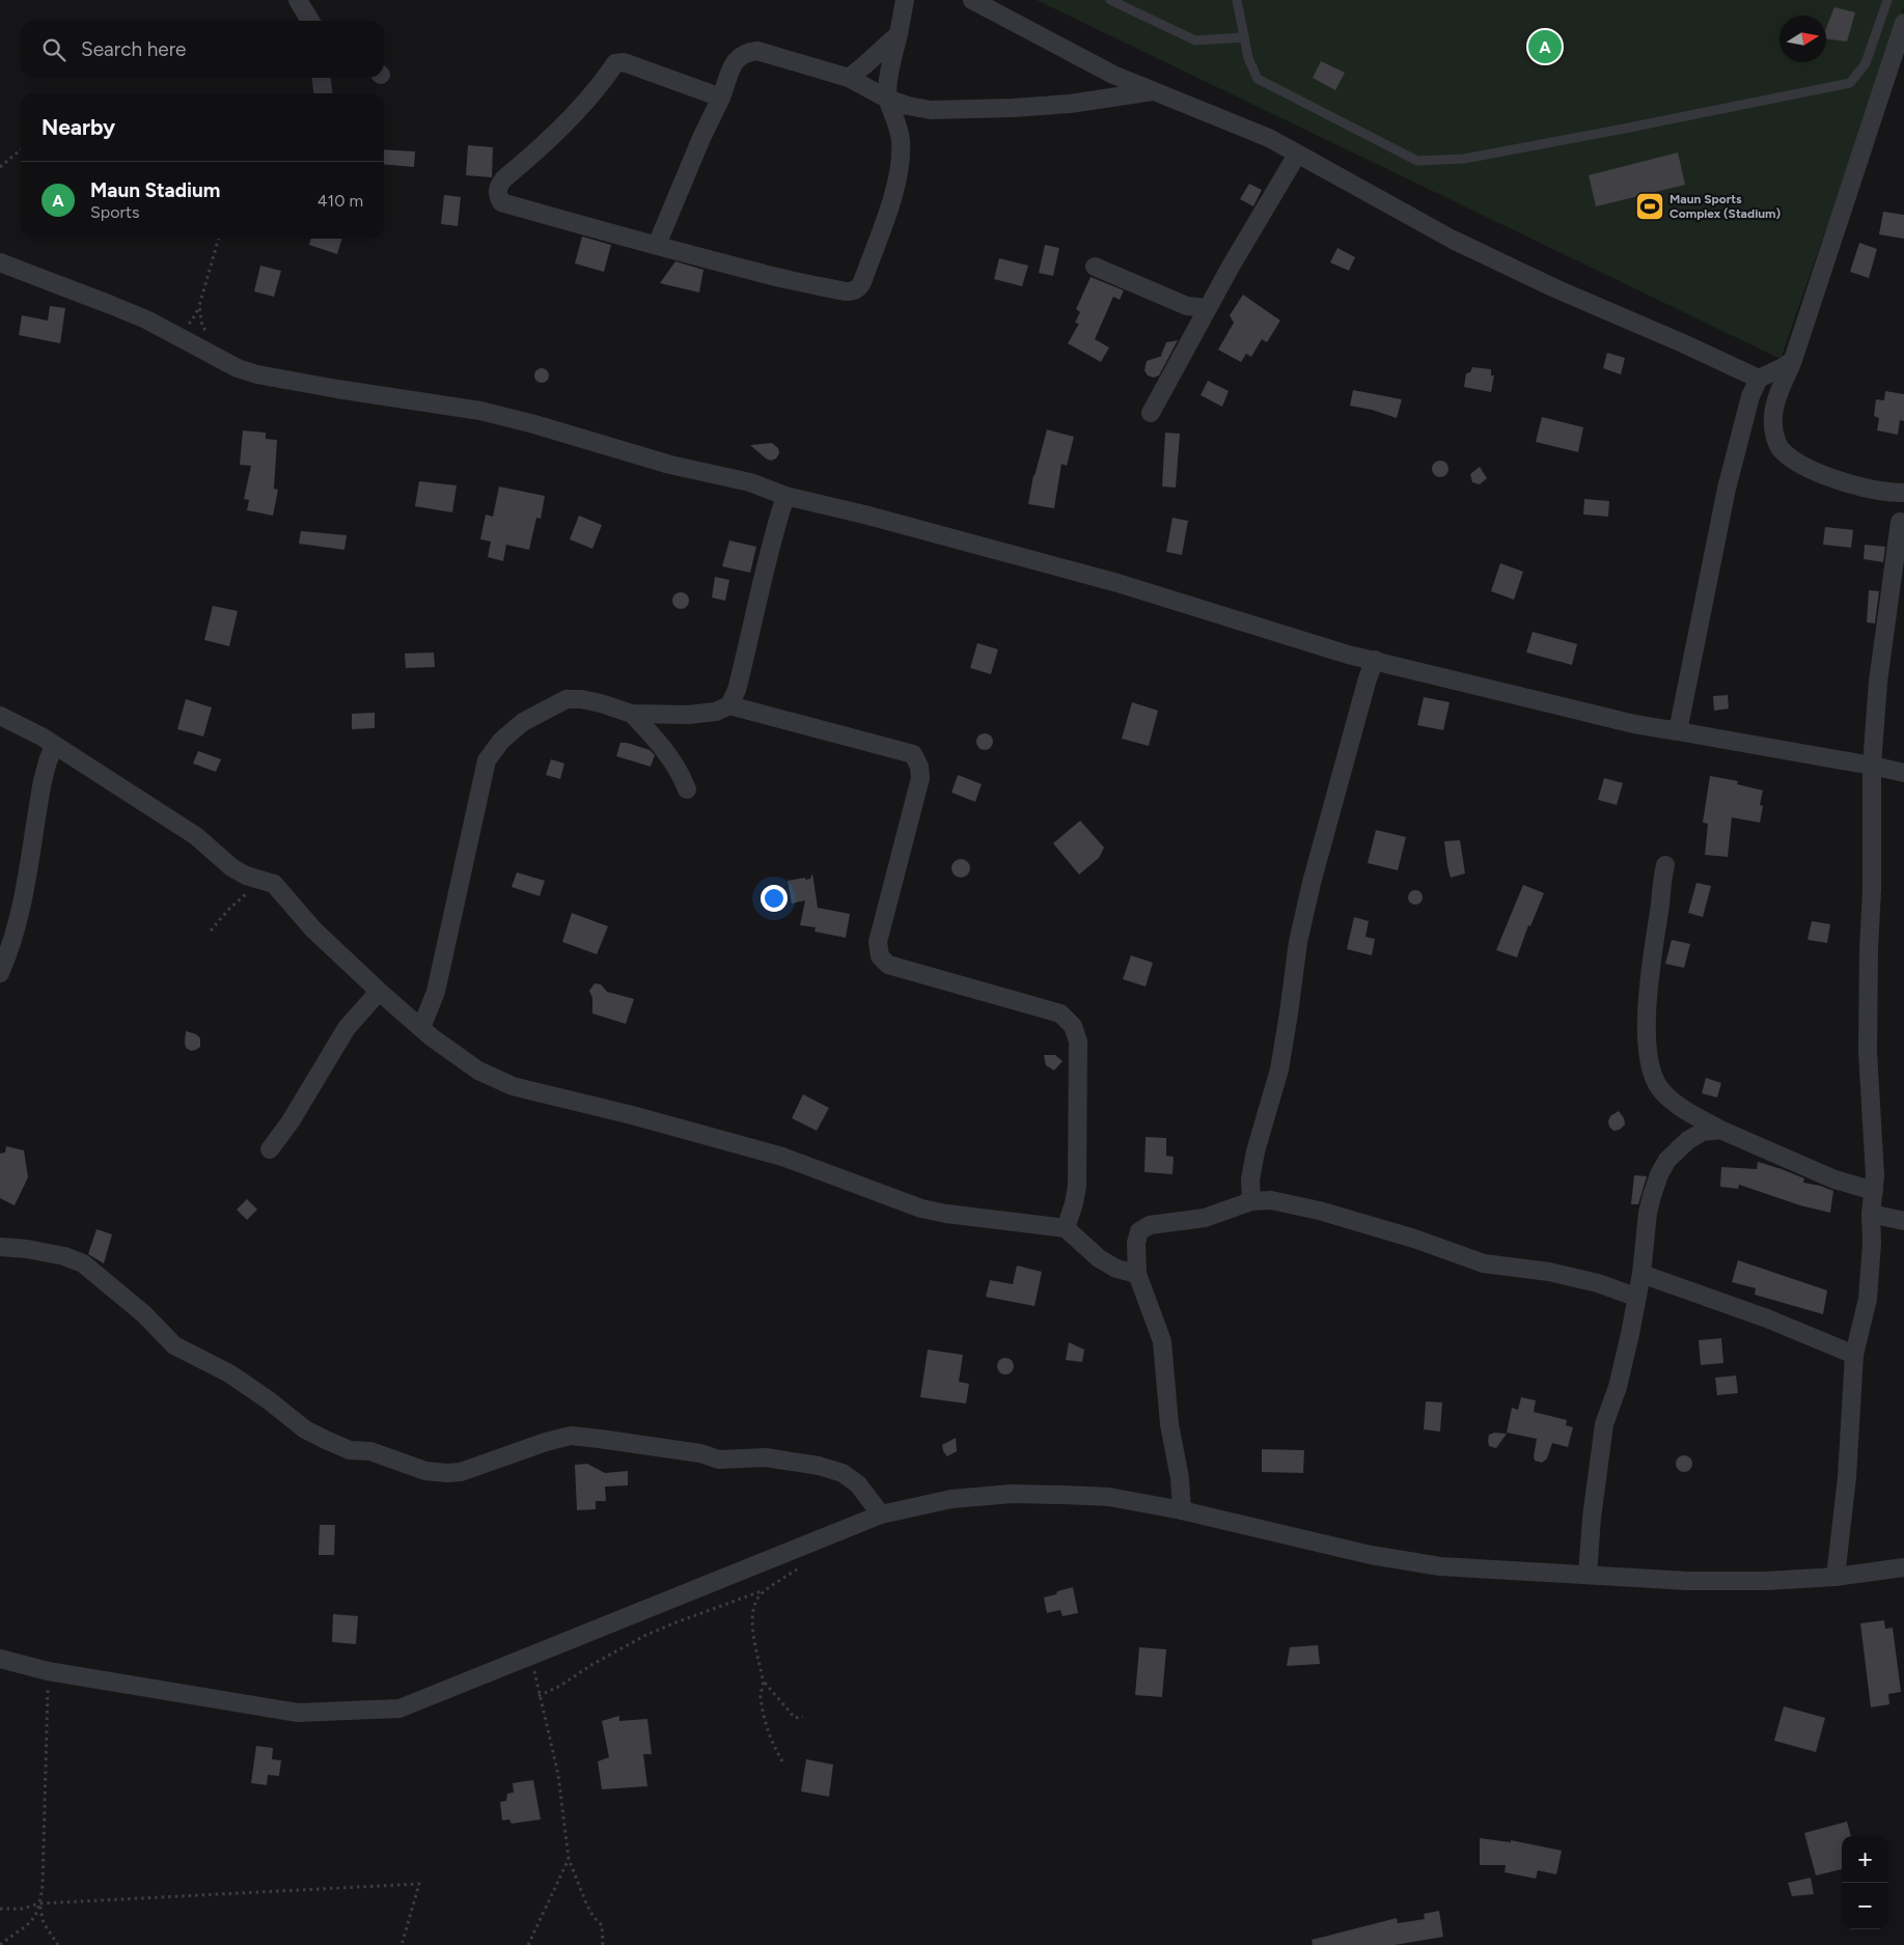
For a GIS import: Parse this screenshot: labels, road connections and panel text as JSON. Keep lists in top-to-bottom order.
{
  "places": {
    "sports": ["Maun Sports Complex (Stadium)"]
  },
  "north": "right",
  "page": {
    "search": "Search here",
    "pins": "A",
    "heading": "Nearby",
    "list": [
      {
        "mark": "A",
        "name": "Maun Stadium",
        "note": "Sports",
        "value": "410 m"
      }
    ],
    "map_buttons": ["+", "−"]
  }
}
